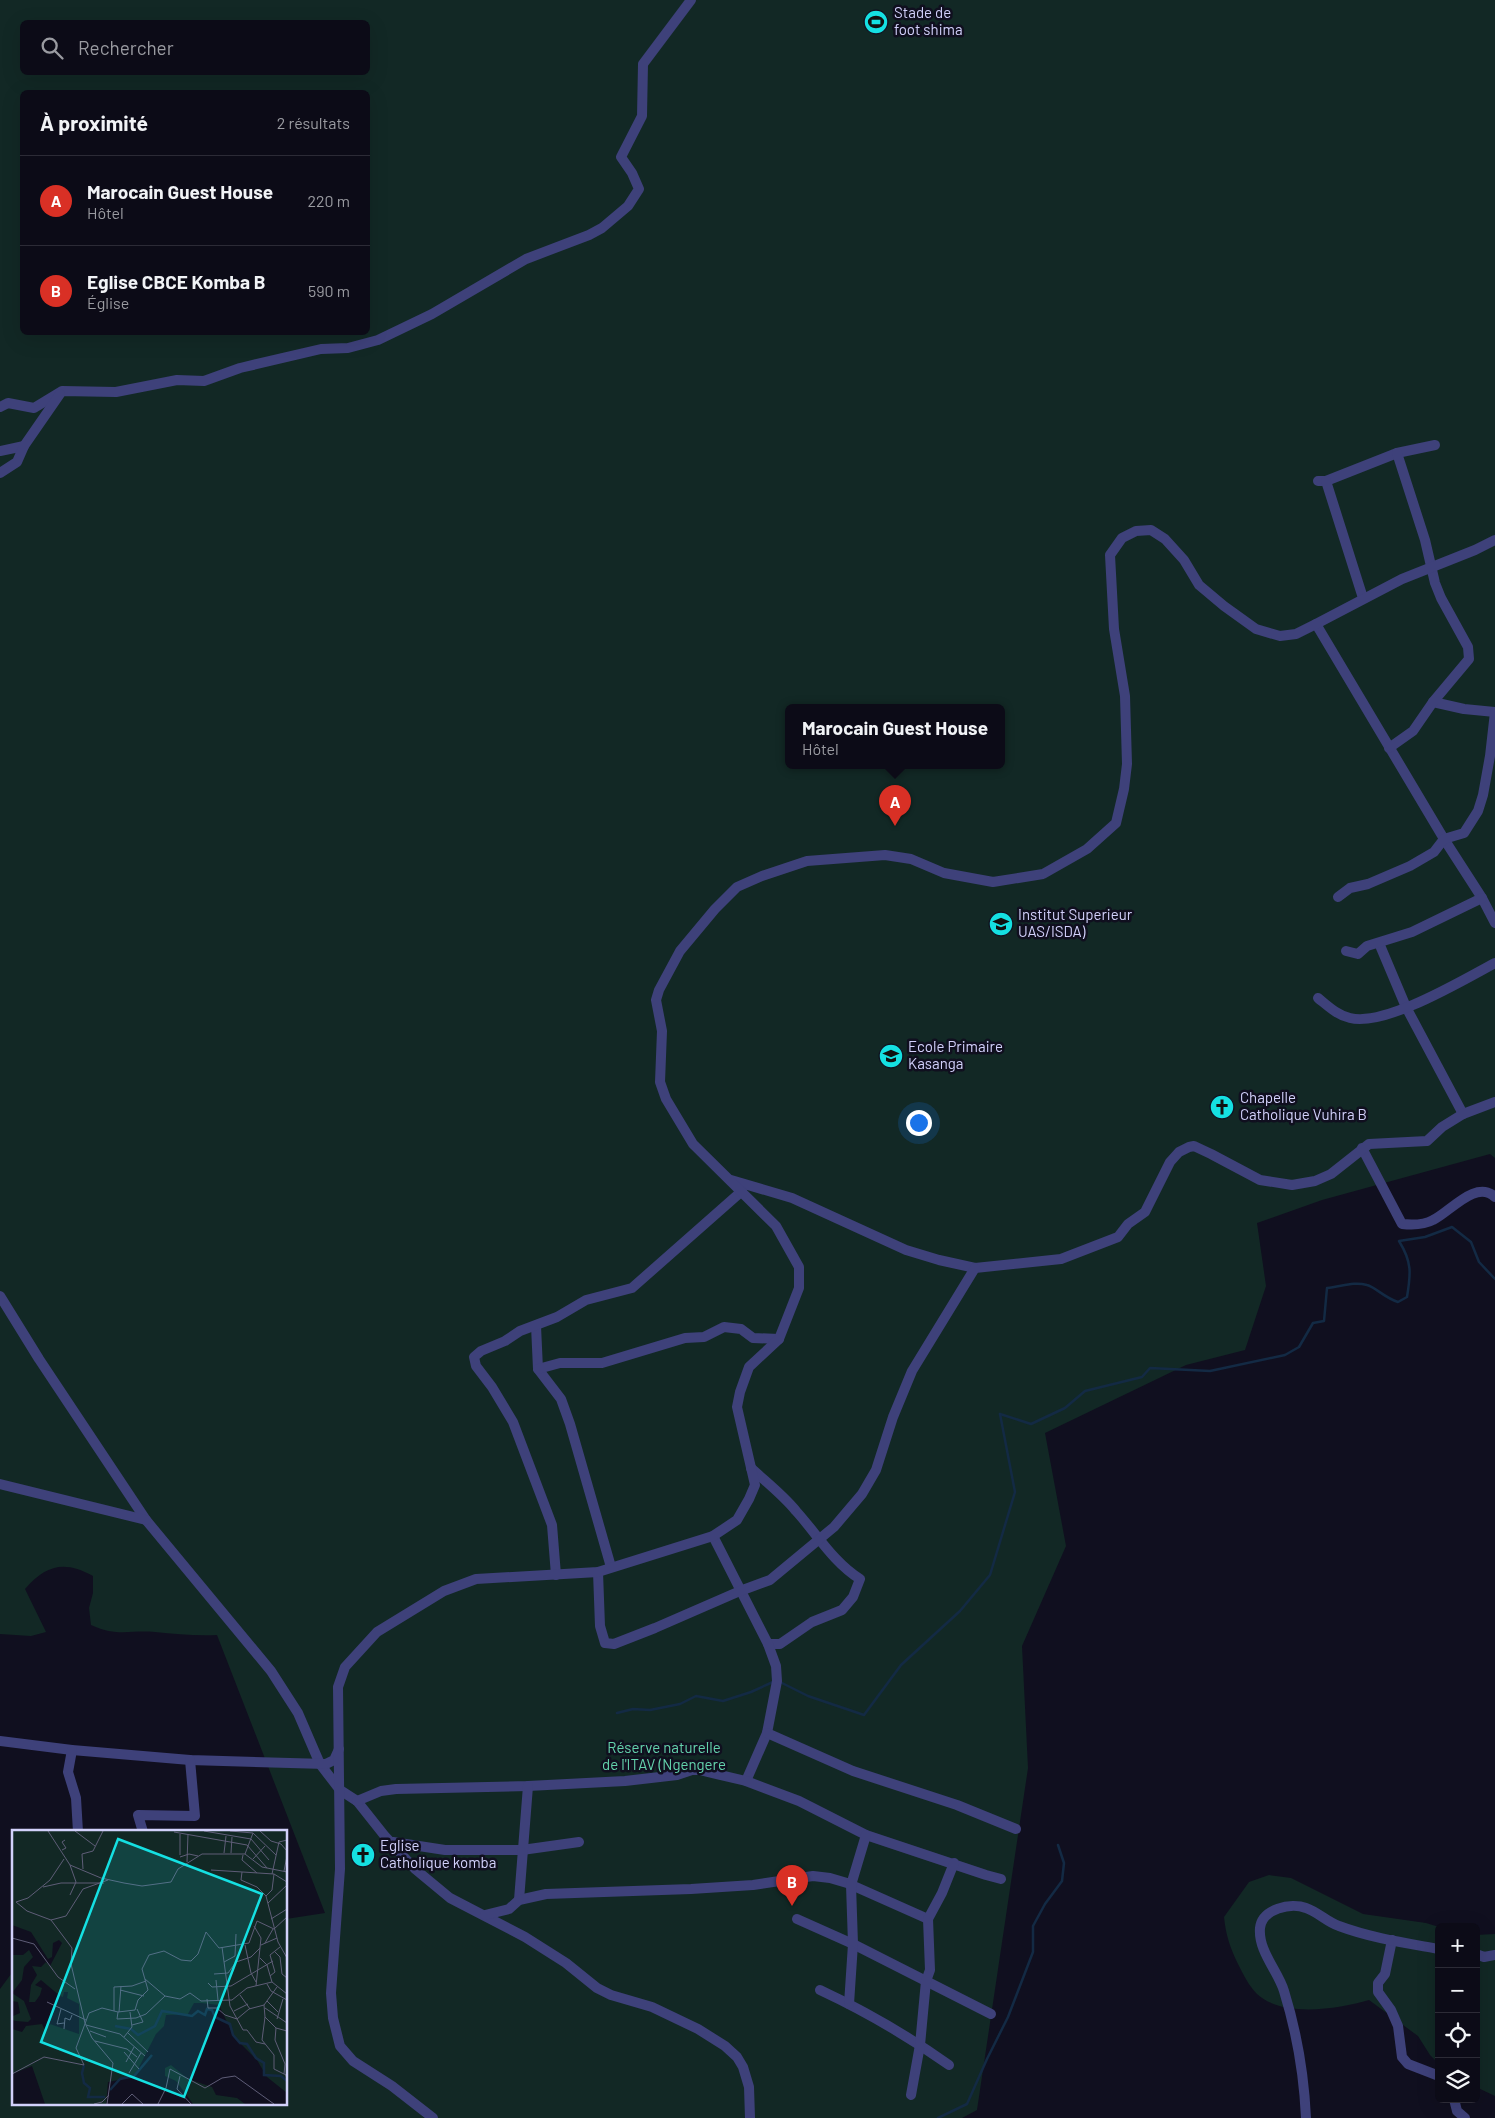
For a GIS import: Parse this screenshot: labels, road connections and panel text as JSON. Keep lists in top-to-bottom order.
{
  "parks": ["Réserve naturelle de l'ITAV (Ngengere"],
  "places": {
    "sports": ["Stade de foot shima"],
    "school or university": ["Institut Superieur UAS/ISDA)", "Ecole Primaire Kasanga"],
    "church": ["Chapelle Catholique Vuhira B", "Eglise Catholique komba"]
  },
  "page": {
    "search": "Rechercher",
    "heading": ["À proximité", "2 résultats"],
    "list": [
      {
        "mark": "A",
        "name": "Marocain Guest House",
        "note": "Hôtel",
        "value": "220 m"
      },
      {
        "mark": "B",
        "name": "Eglise CBCE Komba B",
        "note": "Église",
        "value": "590 m"
      }
    ],
    "popup": ["Marocain Guest House", "Hôtel"],
    "pins": ["A", "B"],
    "map_buttons": ["+", "−"]
  }
}
